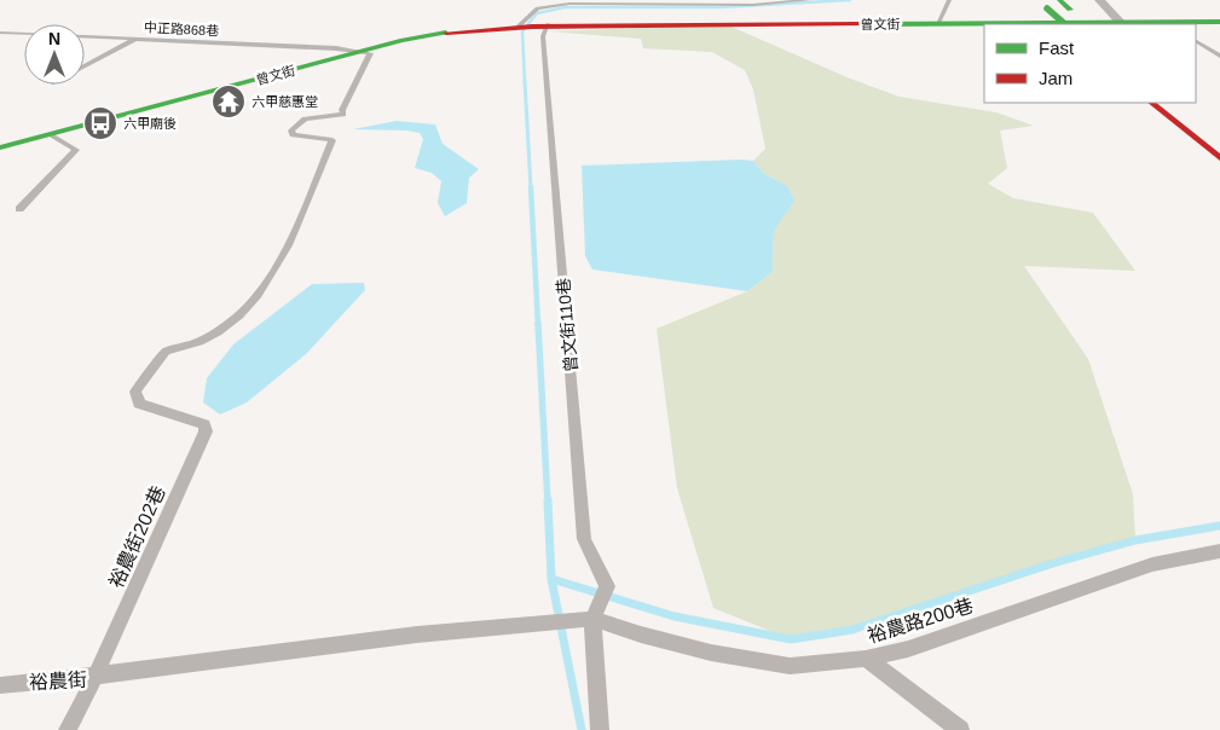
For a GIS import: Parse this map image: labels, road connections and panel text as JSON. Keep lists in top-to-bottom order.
{
  "streets": {
    "main road": ["曾文街"],
    "lane": [
      "中正路868巷",
      "曾文街110巷",
      "裕農街202巷",
      "裕農路200巷",
      "裕農街"
    ]
  },
  "crossings": [
    ["曾文街", "中正路868巷"],
    ["曾文街", "曾文街110巷"],
    ["曾文街", "裕農街202巷"],
    ["中正路868巷", "裕農街202巷"],
    ["曾文街110巷", "裕農路200巷"],
    ["裕農街202巷", "裕農街"]
  ],
  "places": {
    "temple": ["六甲慈惠堂"],
    "bus stop": ["六甲廟後"]
  },
  "legend": ["Fast", "Jam"],
  "north": "top"
}
